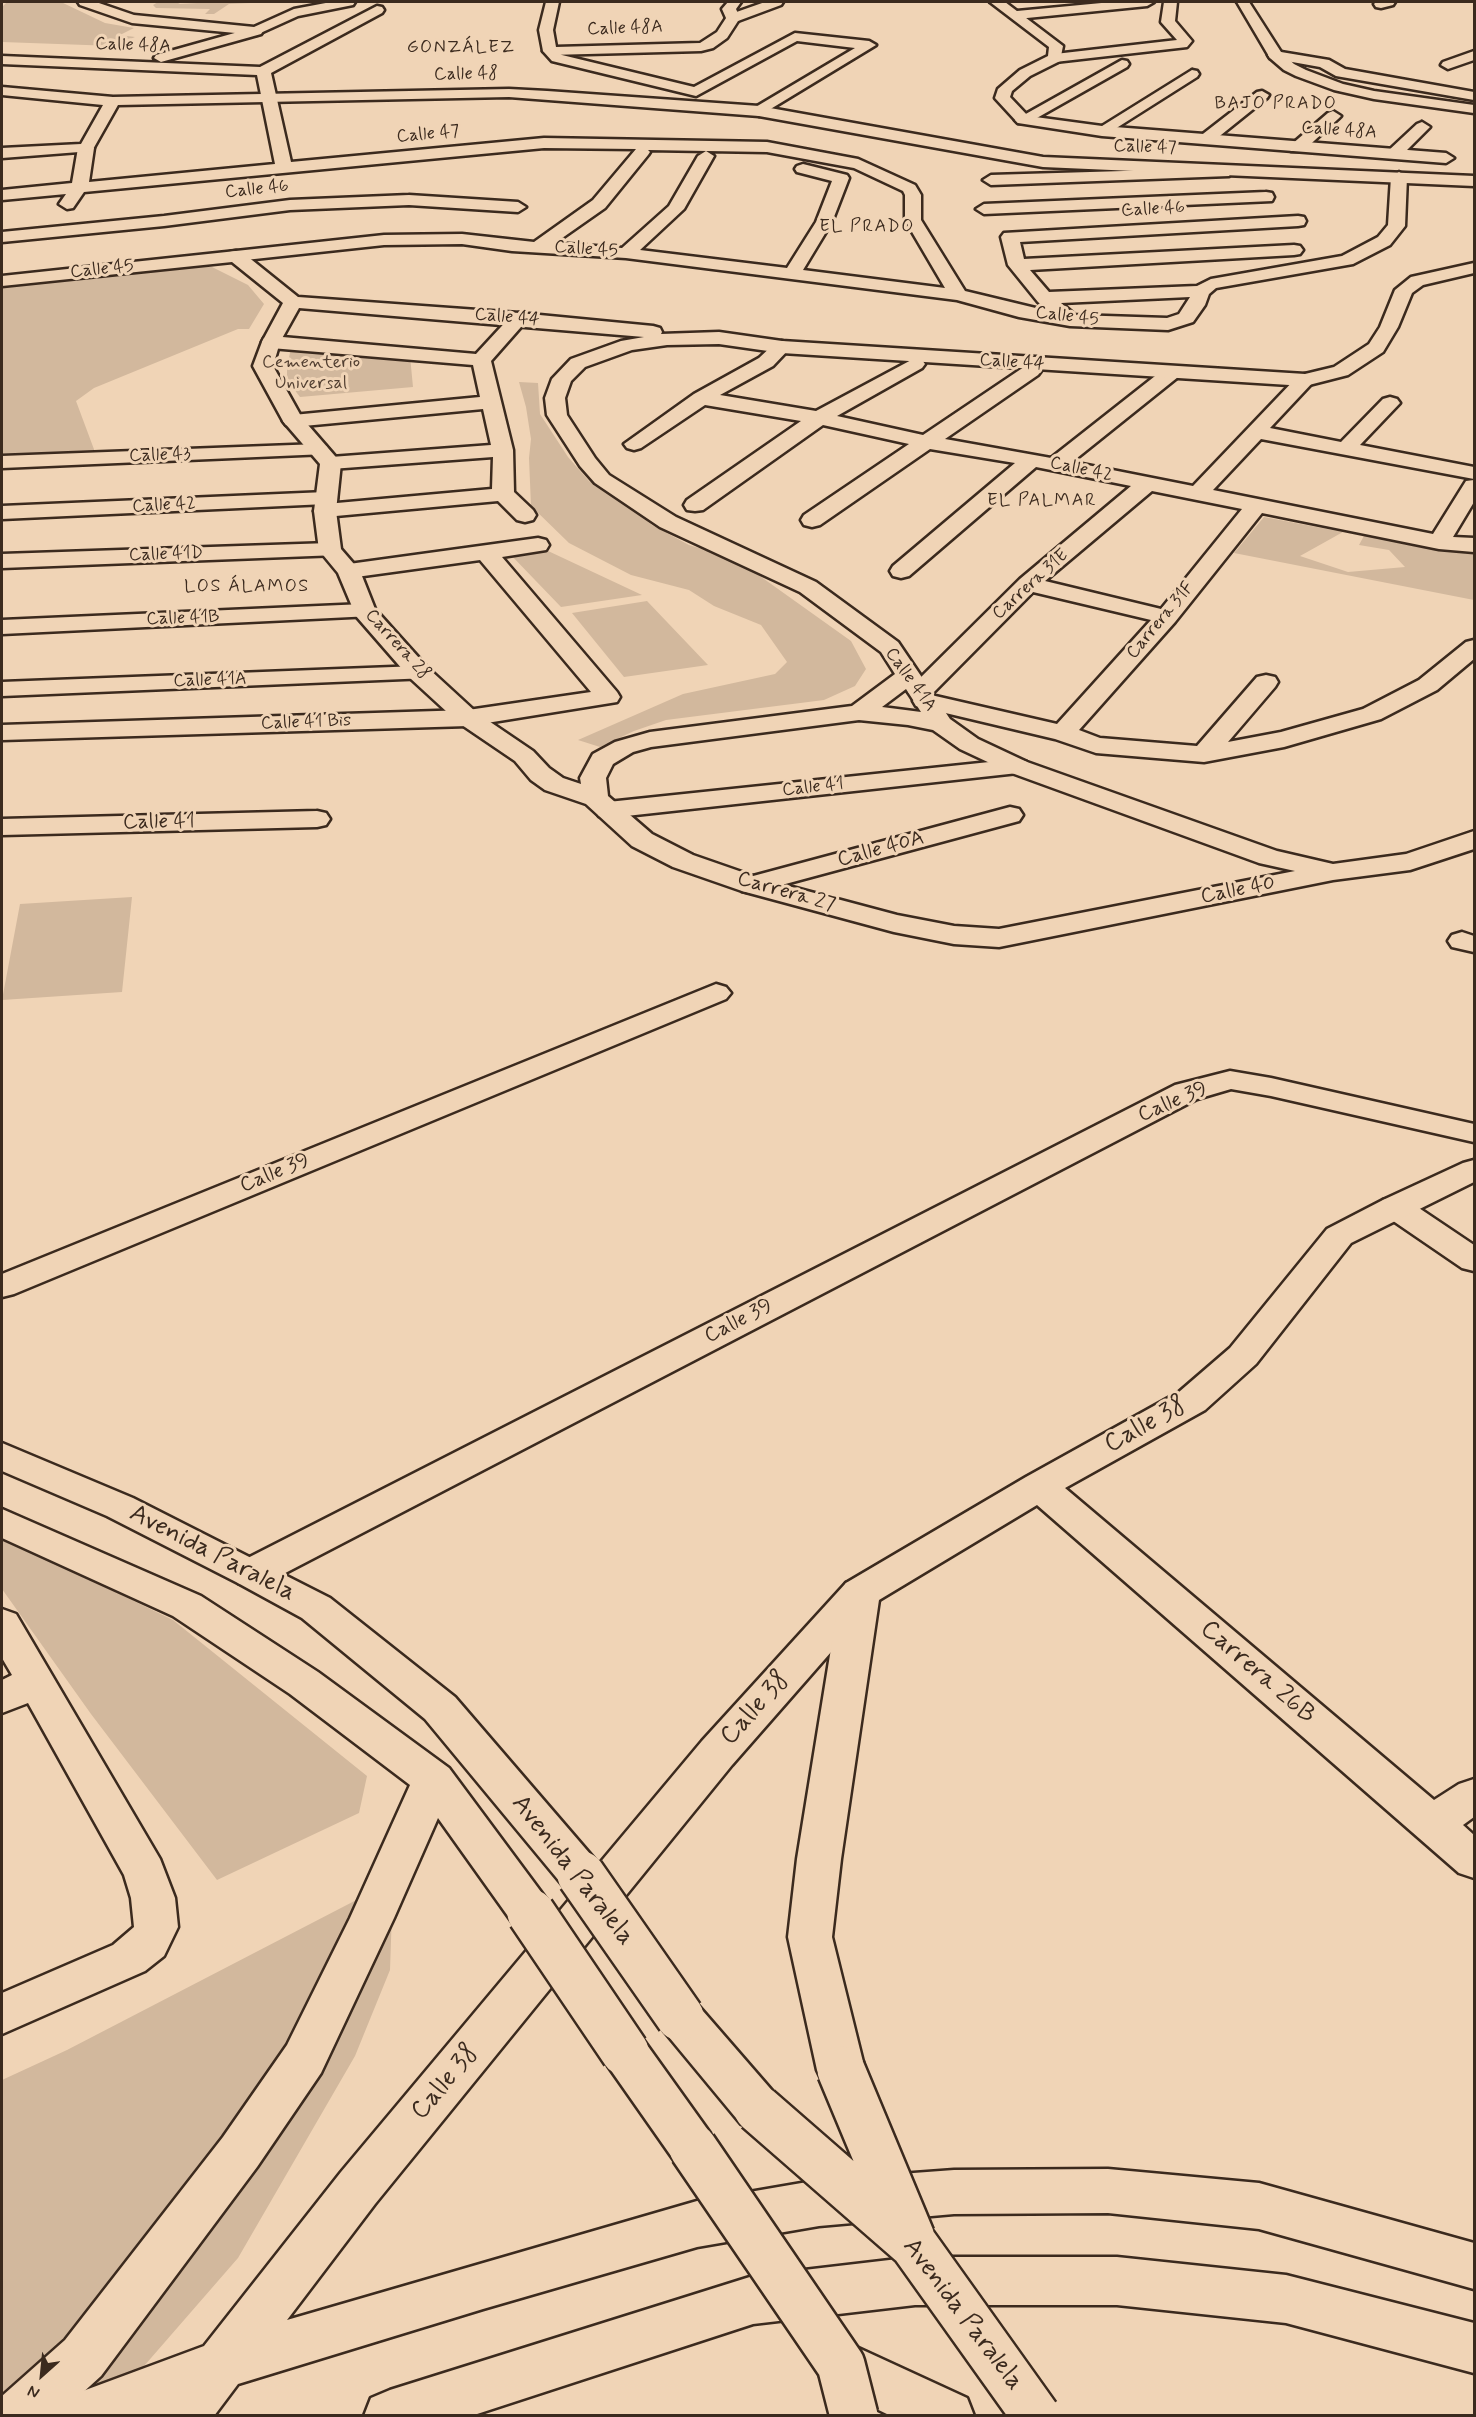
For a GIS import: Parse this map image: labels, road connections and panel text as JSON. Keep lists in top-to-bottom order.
{
  "streets": {
    "street": [
      "Calle 48A",
      "Calle 48",
      "Calle 47",
      "Calle 46",
      "Calle 45",
      "Calle 44",
      "Calle 43",
      "Calle 42",
      "Calle 41D",
      "Carrera 31E",
      "Calle 41B",
      "Carrera 31F",
      "Carrera 28",
      "Calle 41A",
      "Calle 41 Bis",
      "Calle 41",
      "Calle 40A",
      "Calle 40",
      "Carrera 27",
      "Calle 39",
      "Calle 38",
      "Avenida Paralela",
      "Carrera 26B"
    ]
  },
  "crossings": [
    ["Calle 48", "Calle 47"],
    ["Calle 47", "Calle 45"],
    ["Calle 46", "Calle 45"],
    ["Calle 44", "Calle 41A"],
    ["Calle 42", "Carrera 31E"],
    ["Calle 42", "Carrera 31F"],
    ["Calle 41D", "Carrera 28"],
    ["Carrera 31E", "Calle 41A"],
    ["Calle 41B", "Carrera 28"],
    ["Carrera 28", "Calle 41A"],
    ["Carrera 28", "Calle 41 Bis"],
    ["Carrera 28", "Calle 41"],
    ["Carrera 28", "Carrera 27"],
    ["Calle 41A", "Calle 41"],
    ["Calle 41A", "Calle 40"],
    ["Calle 41", "Carrera 27"],
    ["Calle 40A", "Carrera 27"],
    ["Calle 40", "Carrera 27"],
    ["Calle 39", "Avenida Paralela"],
    ["Calle 38", "Carrera 26B"]
  ],
  "districts": [
    "GONZÁLEZ",
    "BAJO PRADO",
    "EL PRADO",
    "EL PALMAR",
    "LOS ÁLAMOS"
  ],
  "parks": ["Cementerio Universal"],
  "north": "bottom left"
}
